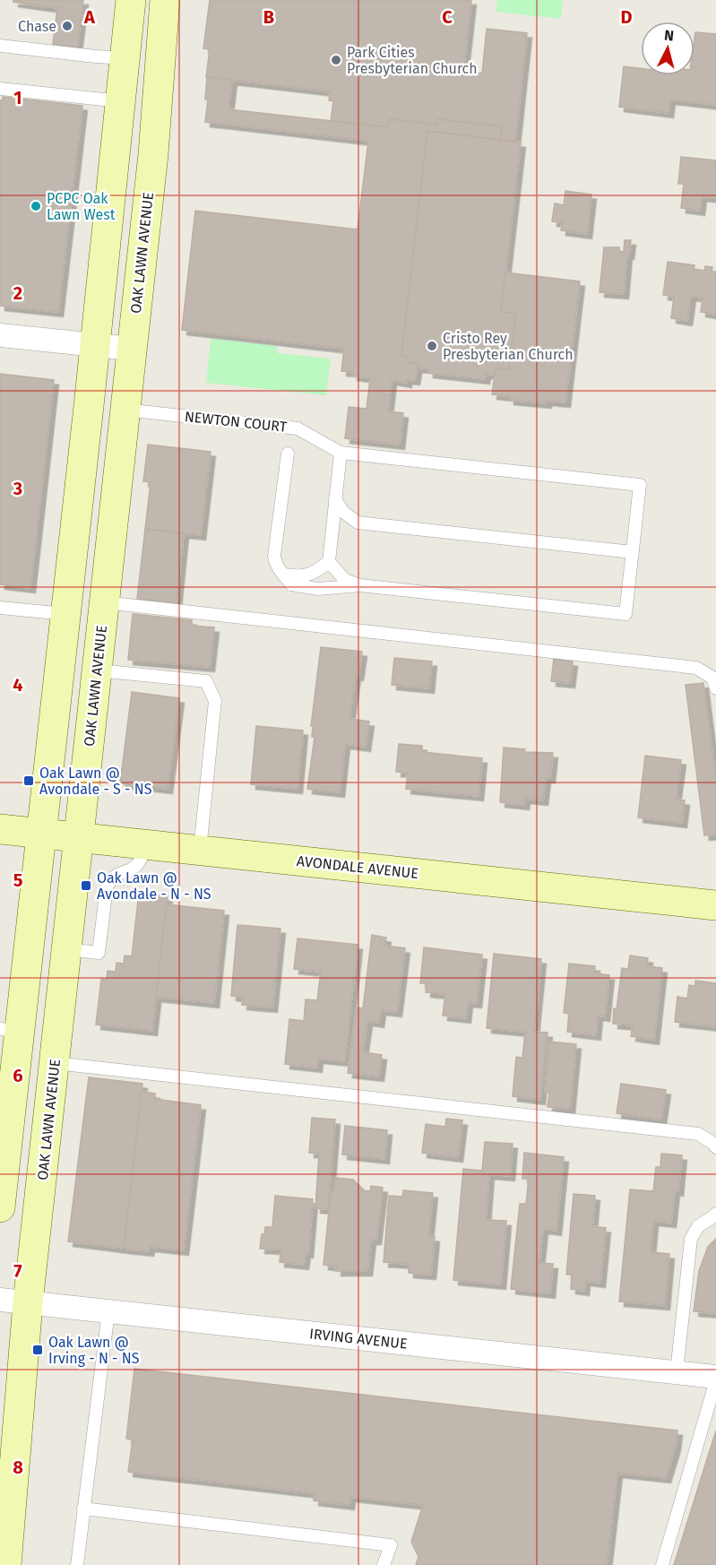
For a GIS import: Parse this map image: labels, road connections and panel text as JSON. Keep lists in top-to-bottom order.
{
  "streets": {
    "main road": ["OAK LAWN AVENUE", "AVONDALE AVENUE"],
    "street": ["IRVING AVENUE"],
    "lane": ["NEWTON COURT"]
  },
  "crossings": [
    ["OAK LAWN AVENUE", "NEWTON COURT"],
    ["OAK LAWN AVENUE", "AVONDALE AVENUE"],
    ["OAK LAWN AVENUE", "IRVING AVENUE"]
  ],
  "places": {
    "other": [
      "Chase",
      "Park Cities Presbyterian Church",
      "PCPC Oak Lawn West",
      "Cristo Rey Presbyterian Church"
    ],
    "transit": ["Oak Lawn @ Avondale - S - NS", "Oak Lawn @ Avondale - N - NS", "Oak Lawn @ Irving - N - NS"]
  },
  "north": "top",
  "grid": {
    "columns": [
      "A",
      "B",
      "C",
      "D"
    ],
    "rows": [
      "1",
      "2",
      "3",
      "4",
      "5",
      "6",
      "7",
      "8"
    ]
  }
}
